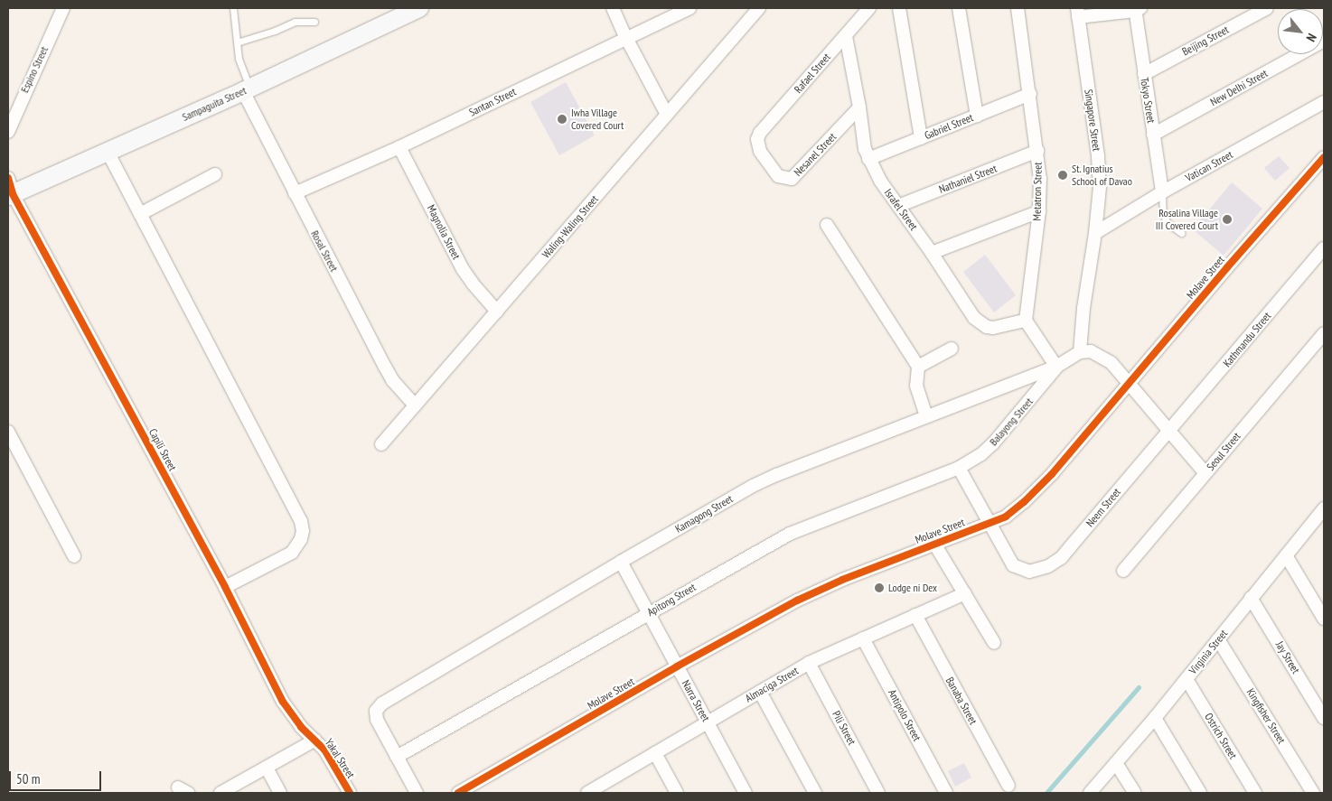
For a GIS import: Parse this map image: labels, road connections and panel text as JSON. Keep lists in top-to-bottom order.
{
  "streets": {
    "street": [
      "Beijing Street",
      "Espino Street",
      "Rafael Street",
      "New Delhi Street",
      "Tokyo Street",
      "Santan Street",
      "Sampaguita Street",
      "Singapore Street",
      "Gabriel Street",
      "Nesanel Street",
      "Vatican Street",
      "Nathaniel Street",
      "Metatron Street",
      "Israfel Street",
      "Waling-Waling Street",
      "Magnolia Street",
      "Rosal Street",
      "Molave Street",
      "Kathmandu Street",
      "Balayong Street",
      "Capili Street",
      "Seoul Street",
      "Neem Street",
      "Kamagong Street",
      "Apitong Street",
      "Virginia Street",
      "Jay Street",
      "Almaciga Street",
      "Narra Street",
      "Banaba Street",
      "Antipolo Street",
      "Kingfisher Street",
      "Pili Street",
      "Ostrich Street",
      "Yakal Street"
    ]
  },
  "crossings": [
    ["Beijing Street", "Tokyo Street"],
    ["Rafael Street", "Nesanel Street"],
    ["Rafael Street", "Israfel Street"],
    ["New Delhi Street", "Tokyo Street"],
    ["Tokyo Street", "Vatican Street"],
    ["Santan Street", "Magnolia Street"],
    ["Santan Street", "Rosal Street"],
    ["Sampaguita Street", "Rosal Street"],
    ["Sampaguita Street", "Capili Street"],
    ["Singapore Street", "Vatican Street"],
    ["Gabriel Street", "Metatron Street"],
    ["Gabriel Street", "Israfel Street"],
    ["Nesanel Street", "Israfel Street"],
    ["Nathaniel Street", "Metatron Street"],
    ["Nathaniel Street", "Israfel Street"],
    ["Metatron Street", "Israfel Street"],
    ["Waling-Waling Street", "Magnolia Street"],
    ["Waling-Waling Street", "Rosal Street"],
    ["Molave Street", "Neem Street"],
    ["Molave Street", "Narra Street"],
    ["Kathmandu Street", "Neem Street"],
    ["Balayong Street", "Kamagong Street"],
    ["Balayong Street", "Apitong Street"],
    ["Capili Street", "Yakal Street"],
    ["Kamagong Street", "Apitong Street"],
    ["Kamagong Street", "Narra Street"],
    ["Apitong Street", "Narra Street"],
    ["Virginia Street", "Jay Street"],
    ["Virginia Street", "Kingfisher Street"],
    ["Virginia Street", "Ostrich Street"],
    ["Almaciga Street", "Narra Street"],
    ["Almaciga Street", "Banaba Street"],
    ["Almaciga Street", "Antipolo Street"],
    ["Almaciga Street", "Pili Street"]
  ],
  "places": [
    "Iwha Village Covered Court",
    "St. Ignatius School of Davao",
    "Rosalina Village III Covered Court",
    "Lodge ni Dex"
  ],
  "scale_bar": "50 m",
  "north": "bottom right"
}
